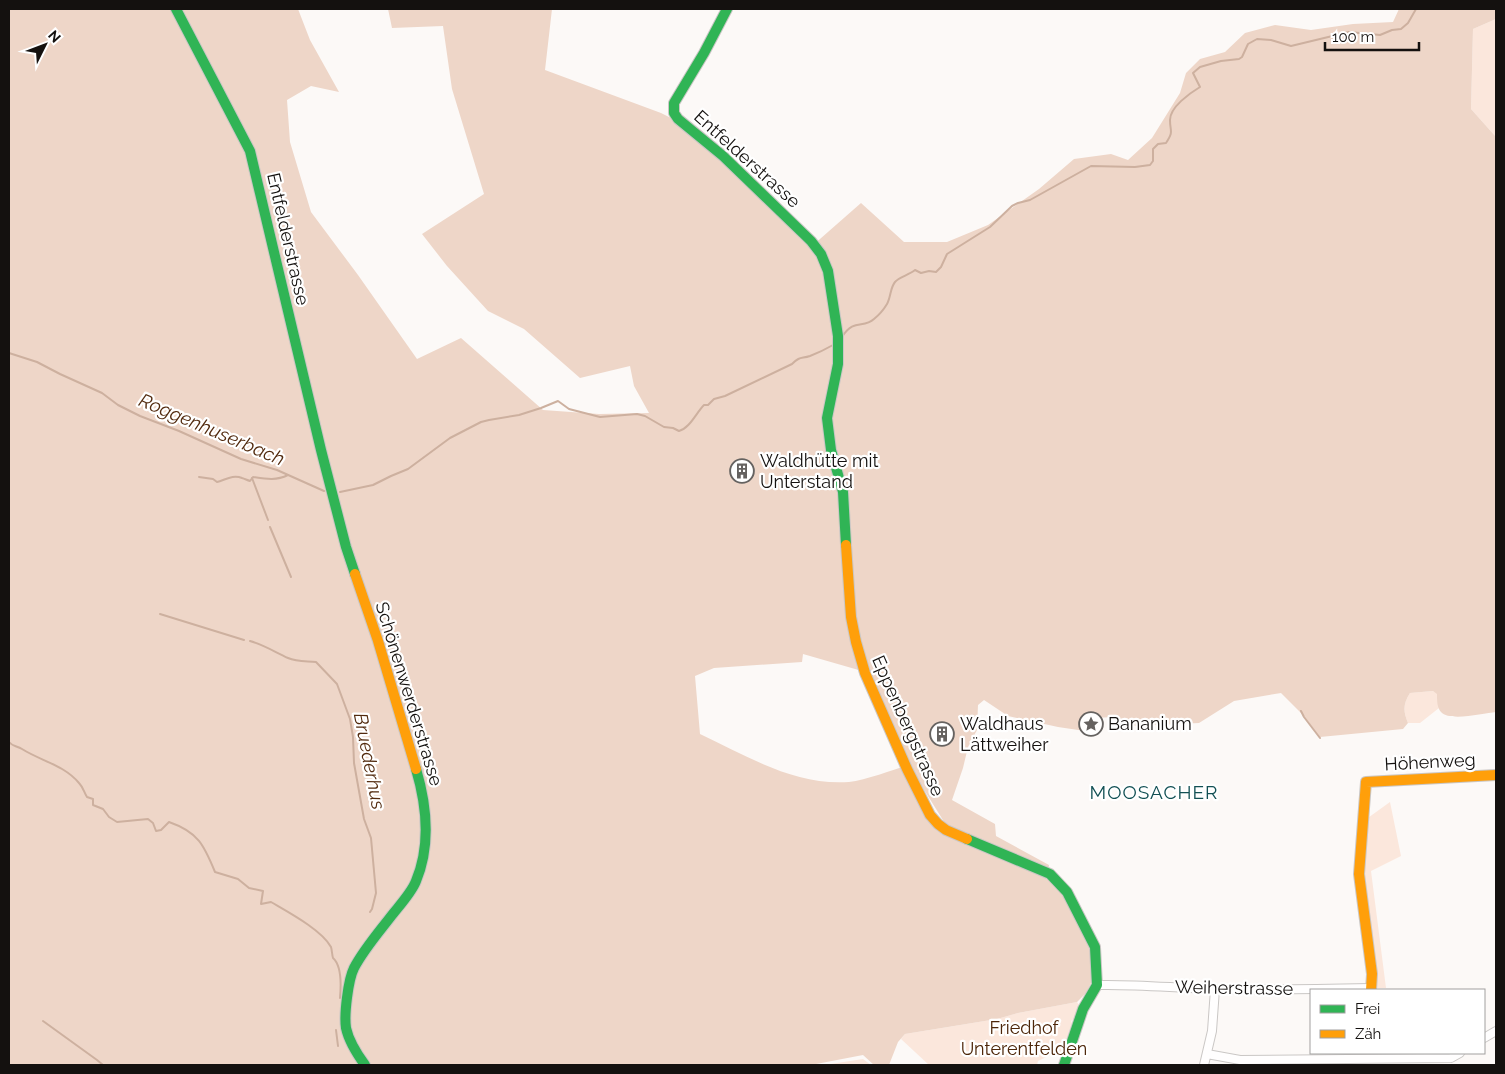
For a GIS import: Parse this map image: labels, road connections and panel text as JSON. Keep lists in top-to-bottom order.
{
  "streets": {
    "street": [
      "Entfelderstrasse",
      "Schönenwerderstrasse",
      "Eppenbergstrasse",
      "Höhenweg",
      "Weiherstrasse"
    ]
  },
  "crossings": [
    ["Entfelderstrasse", "Schönenwerderstrasse"],
    ["Entfelderstrasse", "Eppenbergstrasse"],
    ["Eppenbergstrasse", "Weiherstrasse"],
    ["Höhenweg", "Weiherstrasse"]
  ],
  "districts": ["MOOSACHER"],
  "water": ["Roggenhuserbach", "Bruederhus"],
  "parks": ["Friedhof Unterentfelden"],
  "places": {
    "building": ["Waldhütte mit Unterstand", "Waldhaus Lättweiher"],
    "place": ["Bananium"]
  },
  "legend": ["Frei", "Zäh"],
  "scale_bar": "100 m",
  "north": "top right"
}
